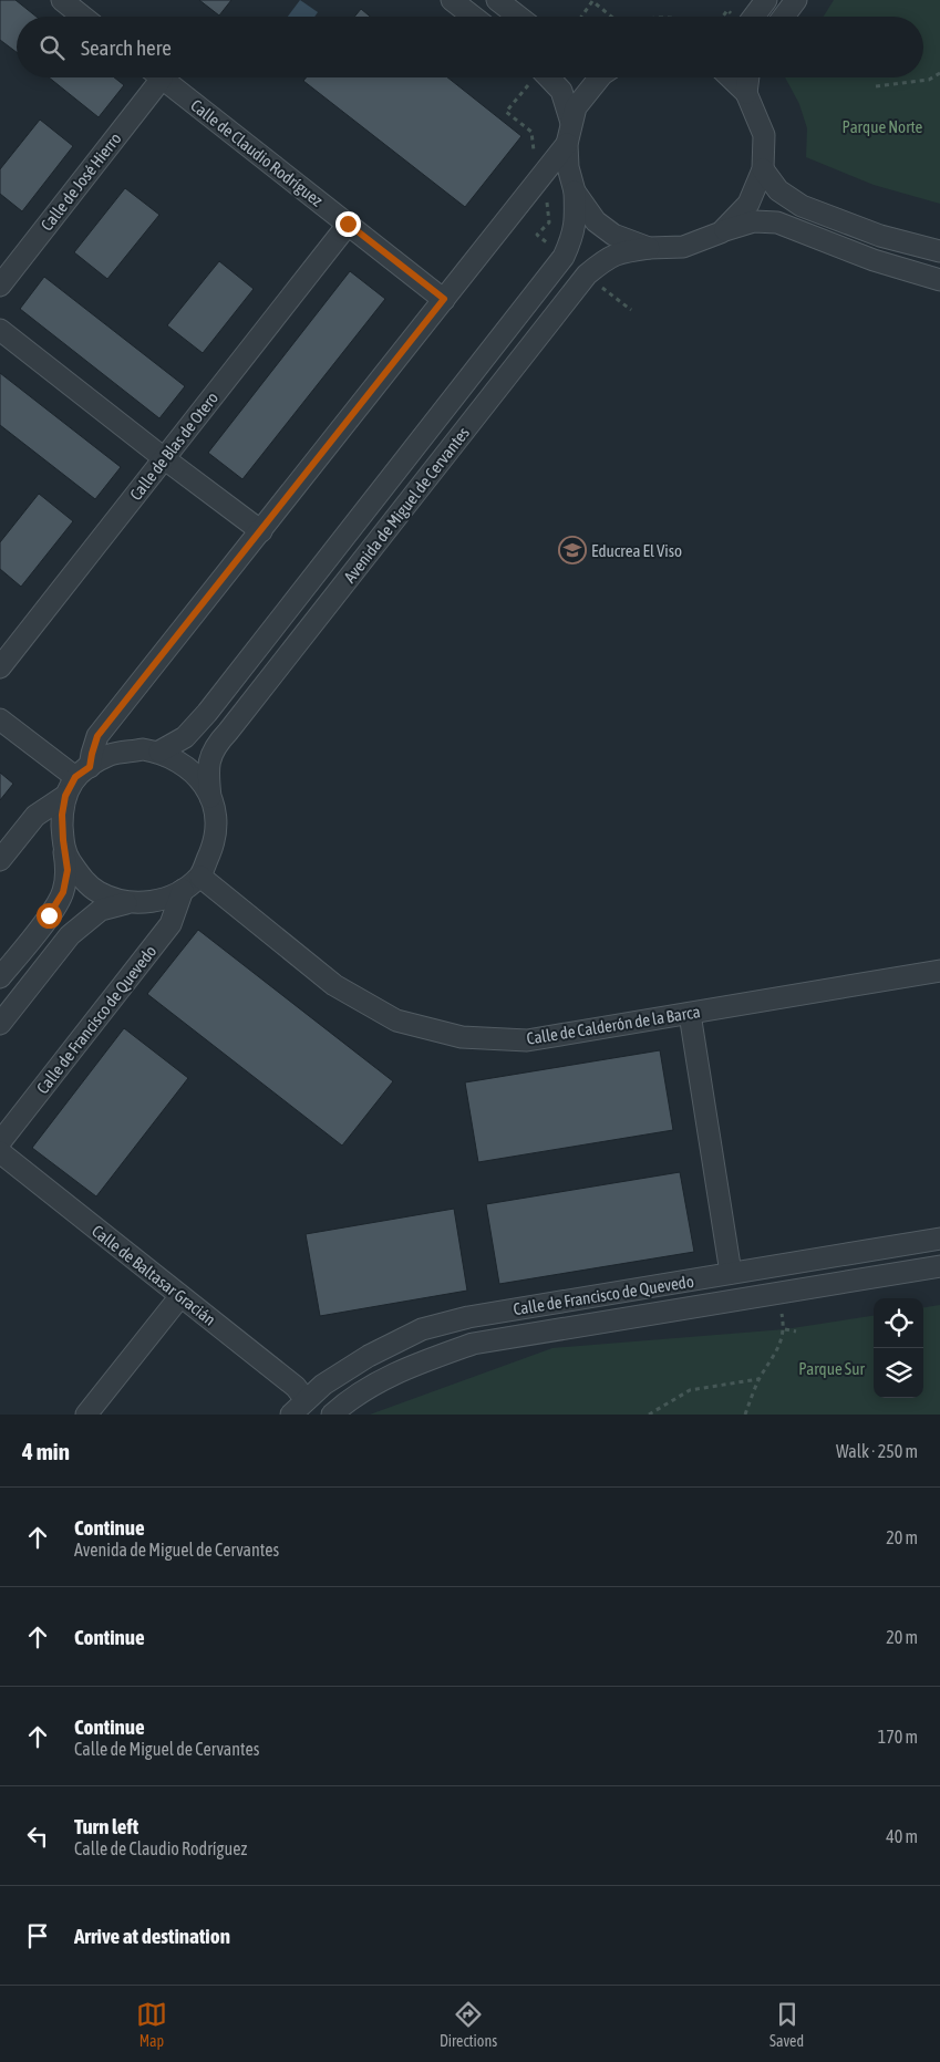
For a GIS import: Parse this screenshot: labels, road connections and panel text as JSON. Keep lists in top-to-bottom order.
{
  "streets": {
    "street": [
      "Calle de Claudio Rodríguez",
      "Calle de José Hierro",
      "Calle de Blas de Otero",
      "Avenida de Miguel de Cervantes",
      "Calle de Francisco de Quevedo",
      "Calle de Calderón de la Barca",
      "Calle de Baltasar Gracián"
    ]
  },
  "crossings": [
    ["Calle de Claudio Rodríguez", "Calle de Blas de Otero"],
    ["Avenida de Miguel de Cervantes", "Calle de Francisco de Quevedo"],
    ["Avenida de Miguel de Cervantes", "Calle de Calderón de la Barca"],
    ["Calle de Francisco de Quevedo", "Calle de Calderón de la Barca"],
    ["Calle de Francisco de Quevedo", "Calle de Baltasar Gracián"]
  ],
  "parks": ["Parque Norte", "Parque Sur"],
  "places": {
    "school or university": ["Educrea El Viso"]
  },
  "page": {
    "search": "Search here",
    "heading": ["4 min", "Walk · 250 m"],
    "list": [
      ["Continue", "Avenida de Miguel de Cervantes", "20 m"],
      ["Continue", "20 m"],
      ["Continue", "Calle de Miguel de Cervantes", "170 m"],
      ["Turn left", "Calle de Claudio Rodríguez", "40 m"],
      "Arrive at destination"
    ],
    "nav": ["Map", "Directions", "Saved"]
  }
}
